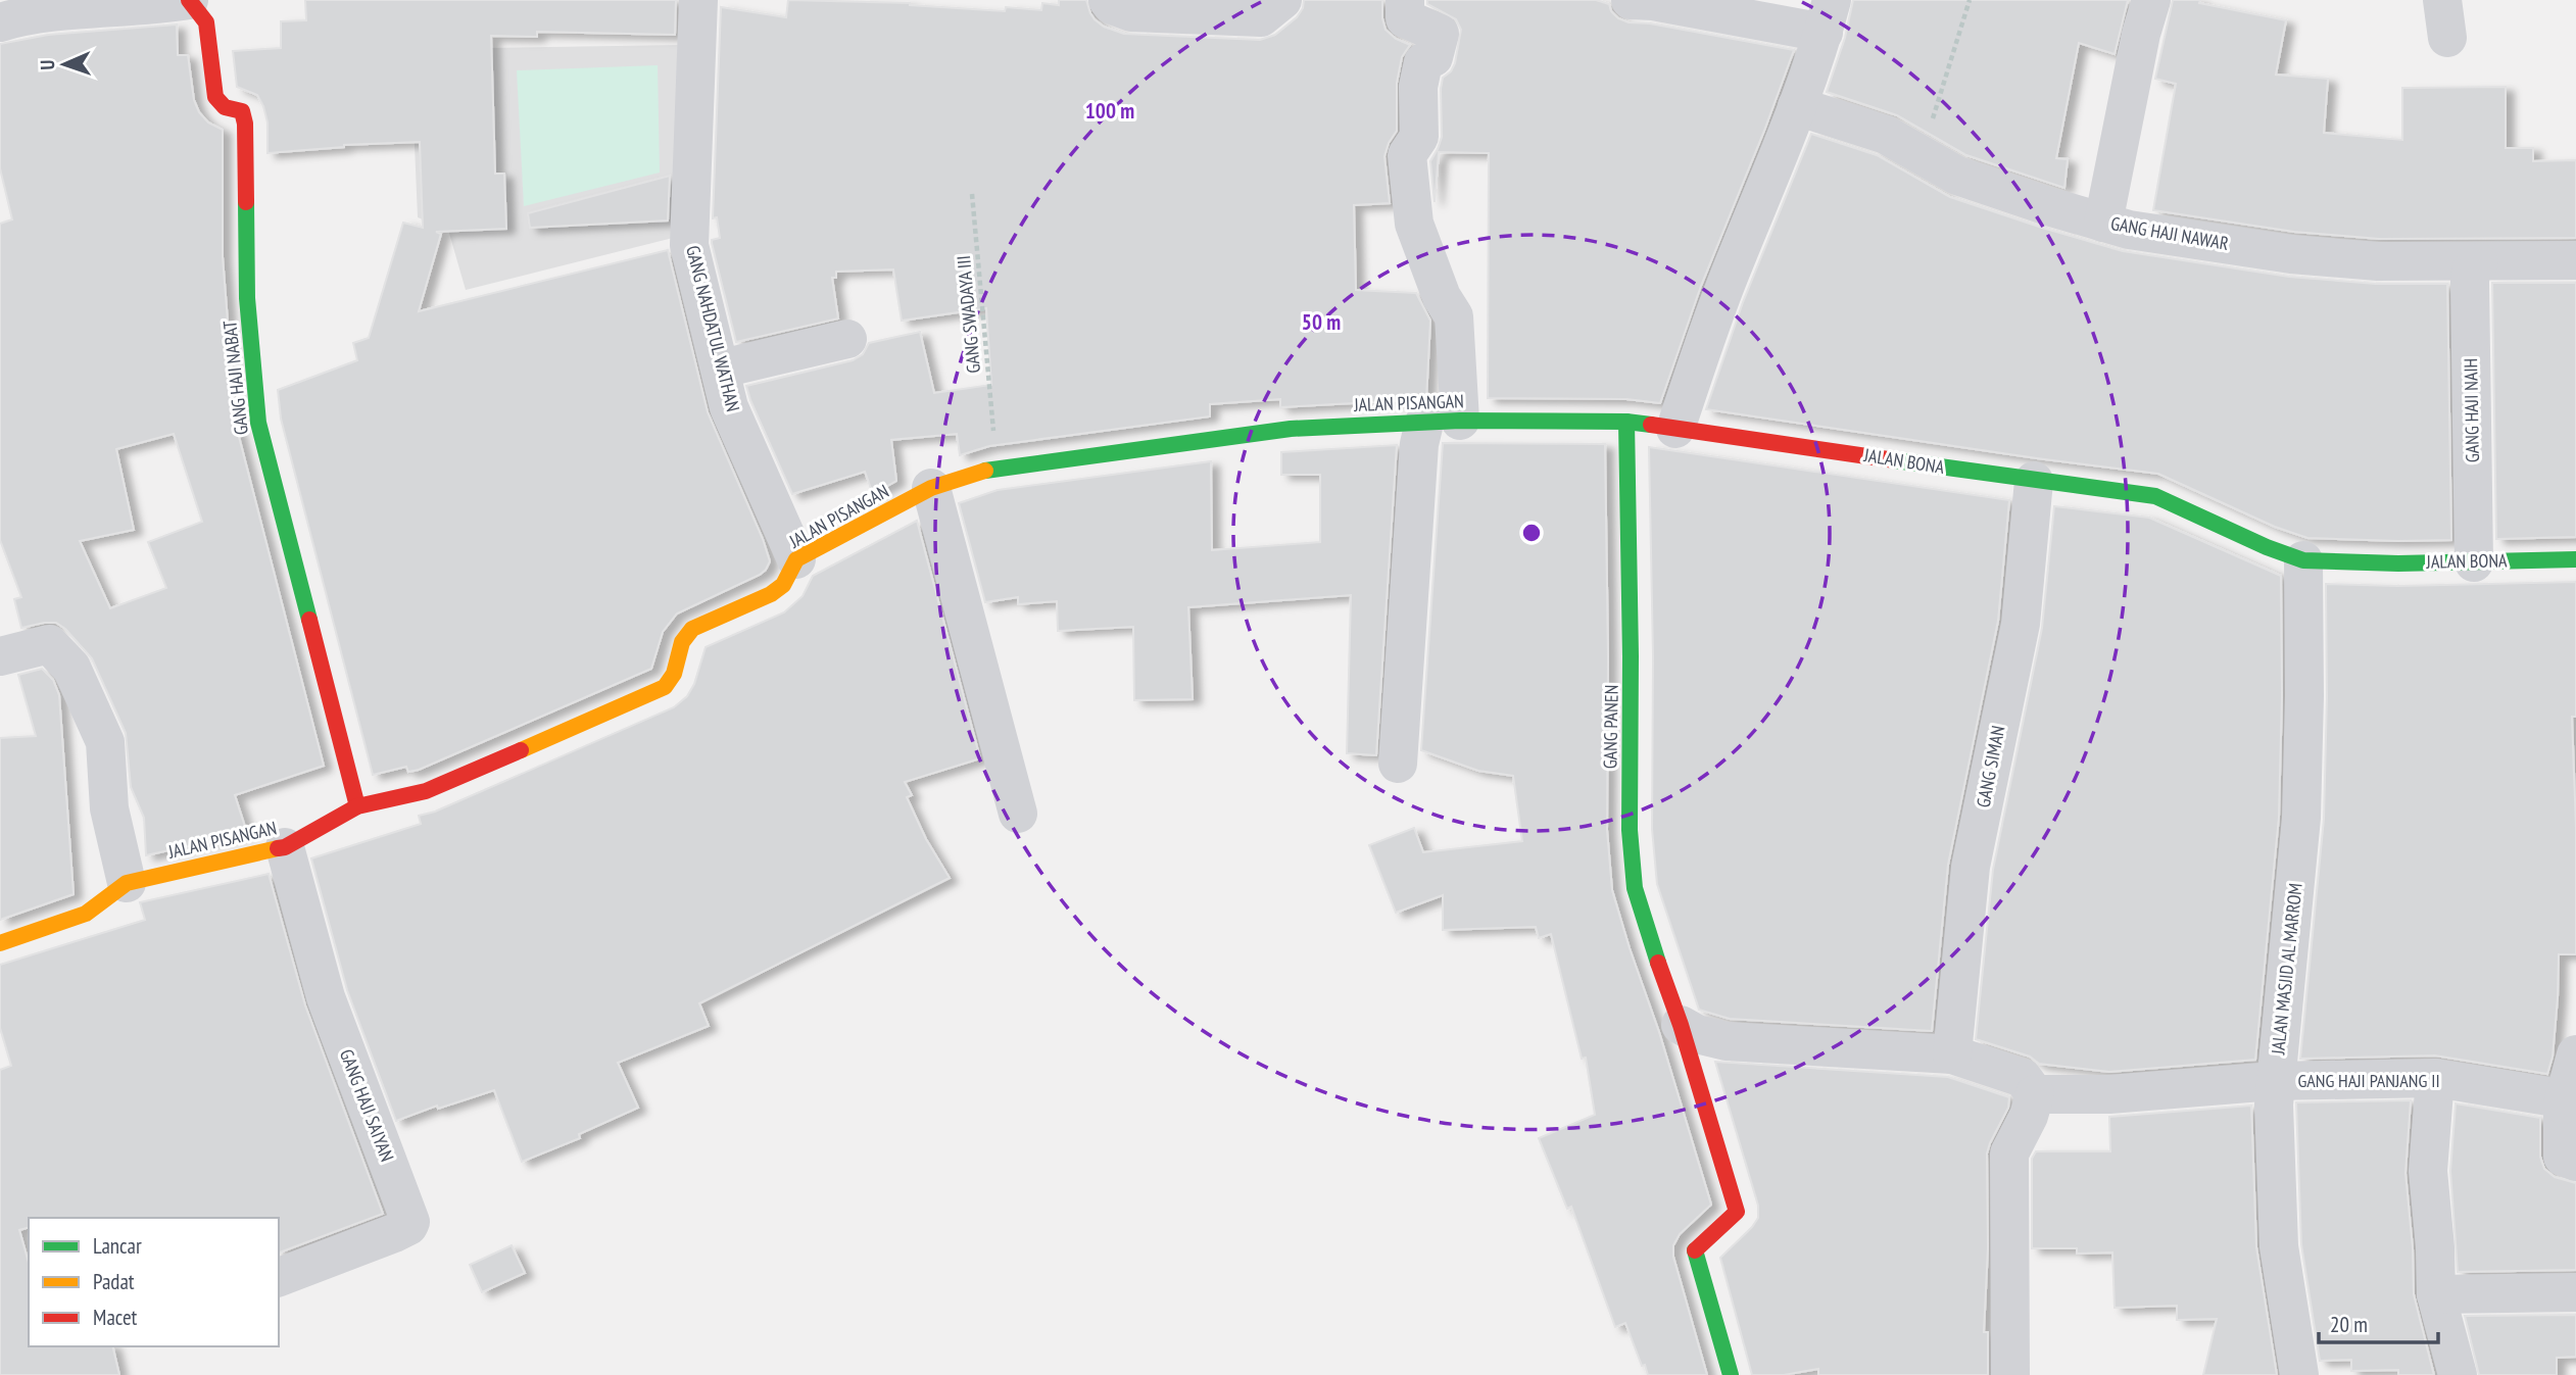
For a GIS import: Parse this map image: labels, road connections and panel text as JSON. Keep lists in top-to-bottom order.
{
  "streets": {
    "street": [
      "GANG HAJI NAWAR",
      "GANG NAHDATUL WATHAN",
      "GANG HAJI NABAT",
      "JALAN PISANGAN",
      "GANG HAJI NAIH",
      "JALAN BONA",
      "GANG PANEN",
      "GANG SIMAN",
      "JALAN MASJID AL MARROM",
      "GANG HAJI PANJANG II",
      "GANG HAJI SAIYAN"
    ],
    "path": ["GANG SWADAYA III"]
  },
  "crossings": [
    ["GANG HAJI NAWAR", "GANG HAJI NAIH"],
    ["GANG NAHDATUL WATHAN", "JALAN PISANGAN"],
    ["GANG HAJI NABAT", "JALAN PISANGAN"],
    ["JALAN PISANGAN", "JALAN BONA"],
    ["JALAN PISANGAN", "GANG PANEN"],
    ["JALAN PISANGAN", "GANG HAJI SAIYAN"],
    ["GANG HAJI NAIH", "JALAN BONA"],
    ["JALAN BONA", "GANG SIMAN"],
    ["JALAN BONA", "JALAN MASJID AL MARROM"],
    ["JALAN MASJID AL MARROM", "GANG HAJI PANJANG II"]
  ],
  "legend": ["Lancar", "Padat", "Macet"],
  "scale_bar": "20 m",
  "north": "left",
  "rings": ["100 m", "50 m"]
}
